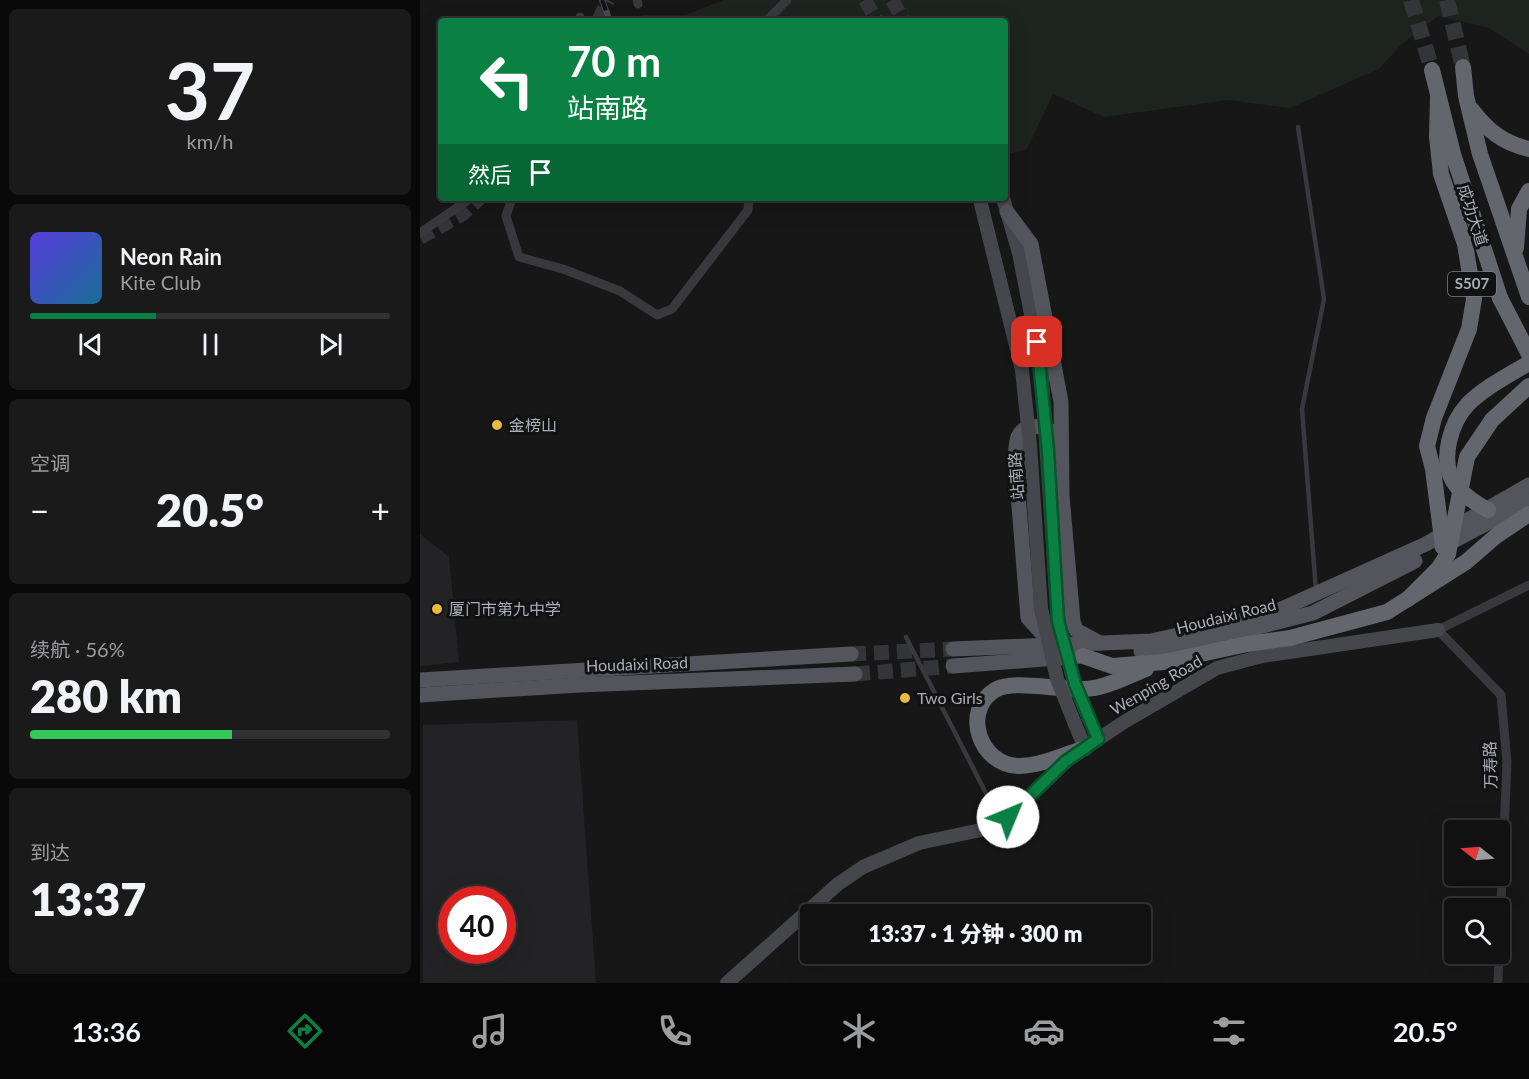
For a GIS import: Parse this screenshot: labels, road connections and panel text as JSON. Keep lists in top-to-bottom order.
{
  "streets": {
    "highway": ["成功大道", "S507"],
    "main road": ["站南路", "Houdaixi Road", "Wenping Road"],
    "street": ["万寿路"]
  },
  "crossings": [
    ["成功大道", "S507"],
    ["站南路", "Wenping Road"],
    ["Wenping Road", "万寿路"]
  ],
  "places": ["金榜山", "厦门市第九中学", "Two Girls"],
  "north": "left",
  "page": {
    "tile": [
      ["37", "km/h"],
      "空调",
      ["续航 · 56%", "280 km"],
      ["到达", "13:37"]
    ],
    "turn": ["70 m", "站南路"],
    "then": "然后",
    "song": ["Neon Rain", "Kite Club"],
    "heat": ["−", "20.5°", "+"],
    "limit": "40",
    "trip": "13:37 · 1 分钟 · 300 m",
    "tabs": ["13:36", "20.5°"]
  }
}
